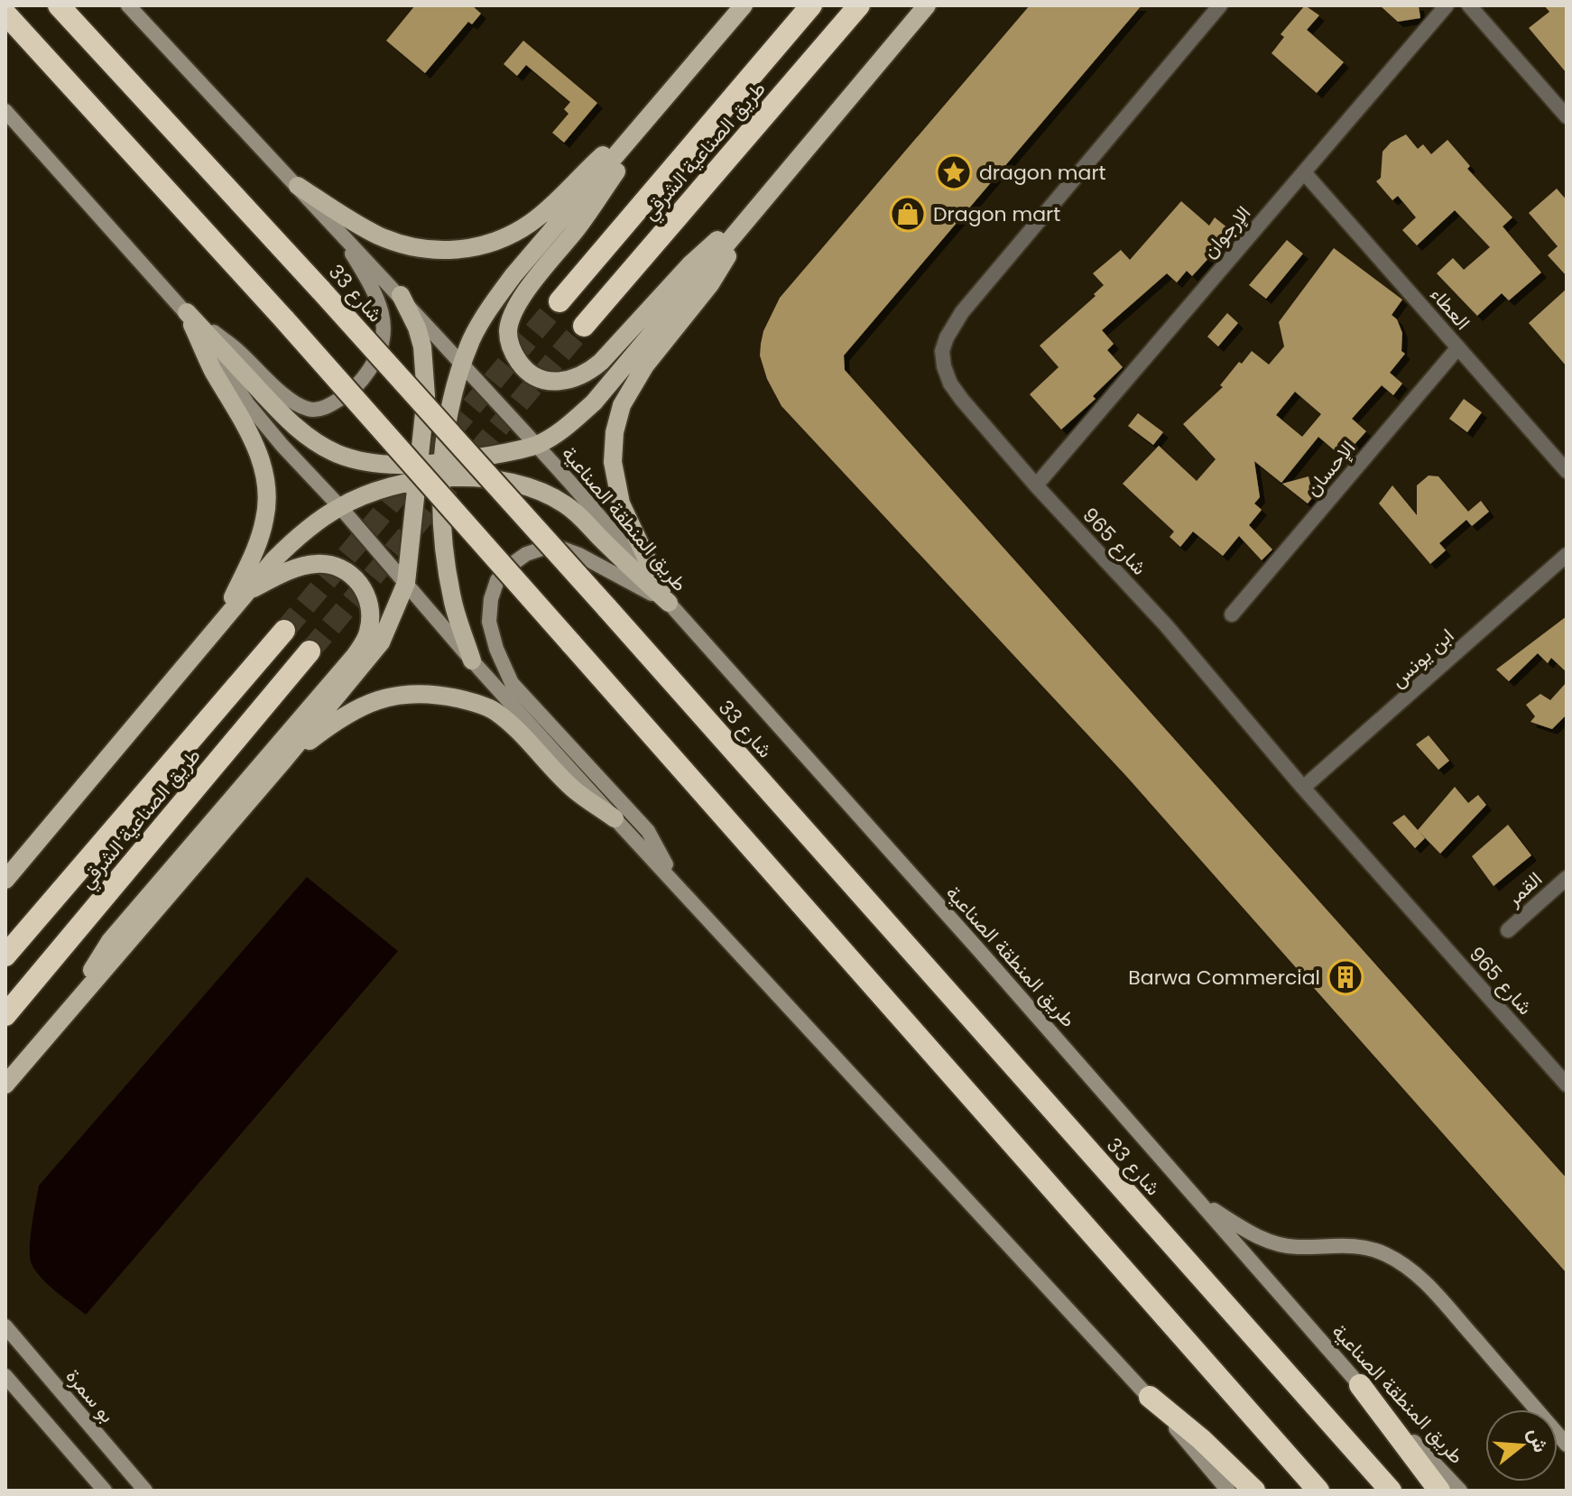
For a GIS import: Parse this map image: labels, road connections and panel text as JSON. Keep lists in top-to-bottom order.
{
  "streets": {
    "highway": ["طريق الصناعية الشرقي", "شارع 33"],
    "street": [
      "الإرجوان",
      "العطاء",
      "الإحسان",
      "طريق المنطقة الصناعية",
      "شارع 965",
      "ابن يونس",
      "القمر",
      "بو سمرة"
    ]
  },
  "crossings": [
    ["الإرجوان", "العطاء"],
    ["الإرجوان", "شارع 965"],
    ["شارع 33", "طريق المنطقة الصناعية"],
    ["العطاء", "الإحسان"],
    ["شارع 965", "ابن يونس"]
  ],
  "places": {
    "place": ["dragon mart"],
    "shop": ["Dragon mart"],
    "building": ["Barwa Commercial"]
  },
  "north": "right"
}
